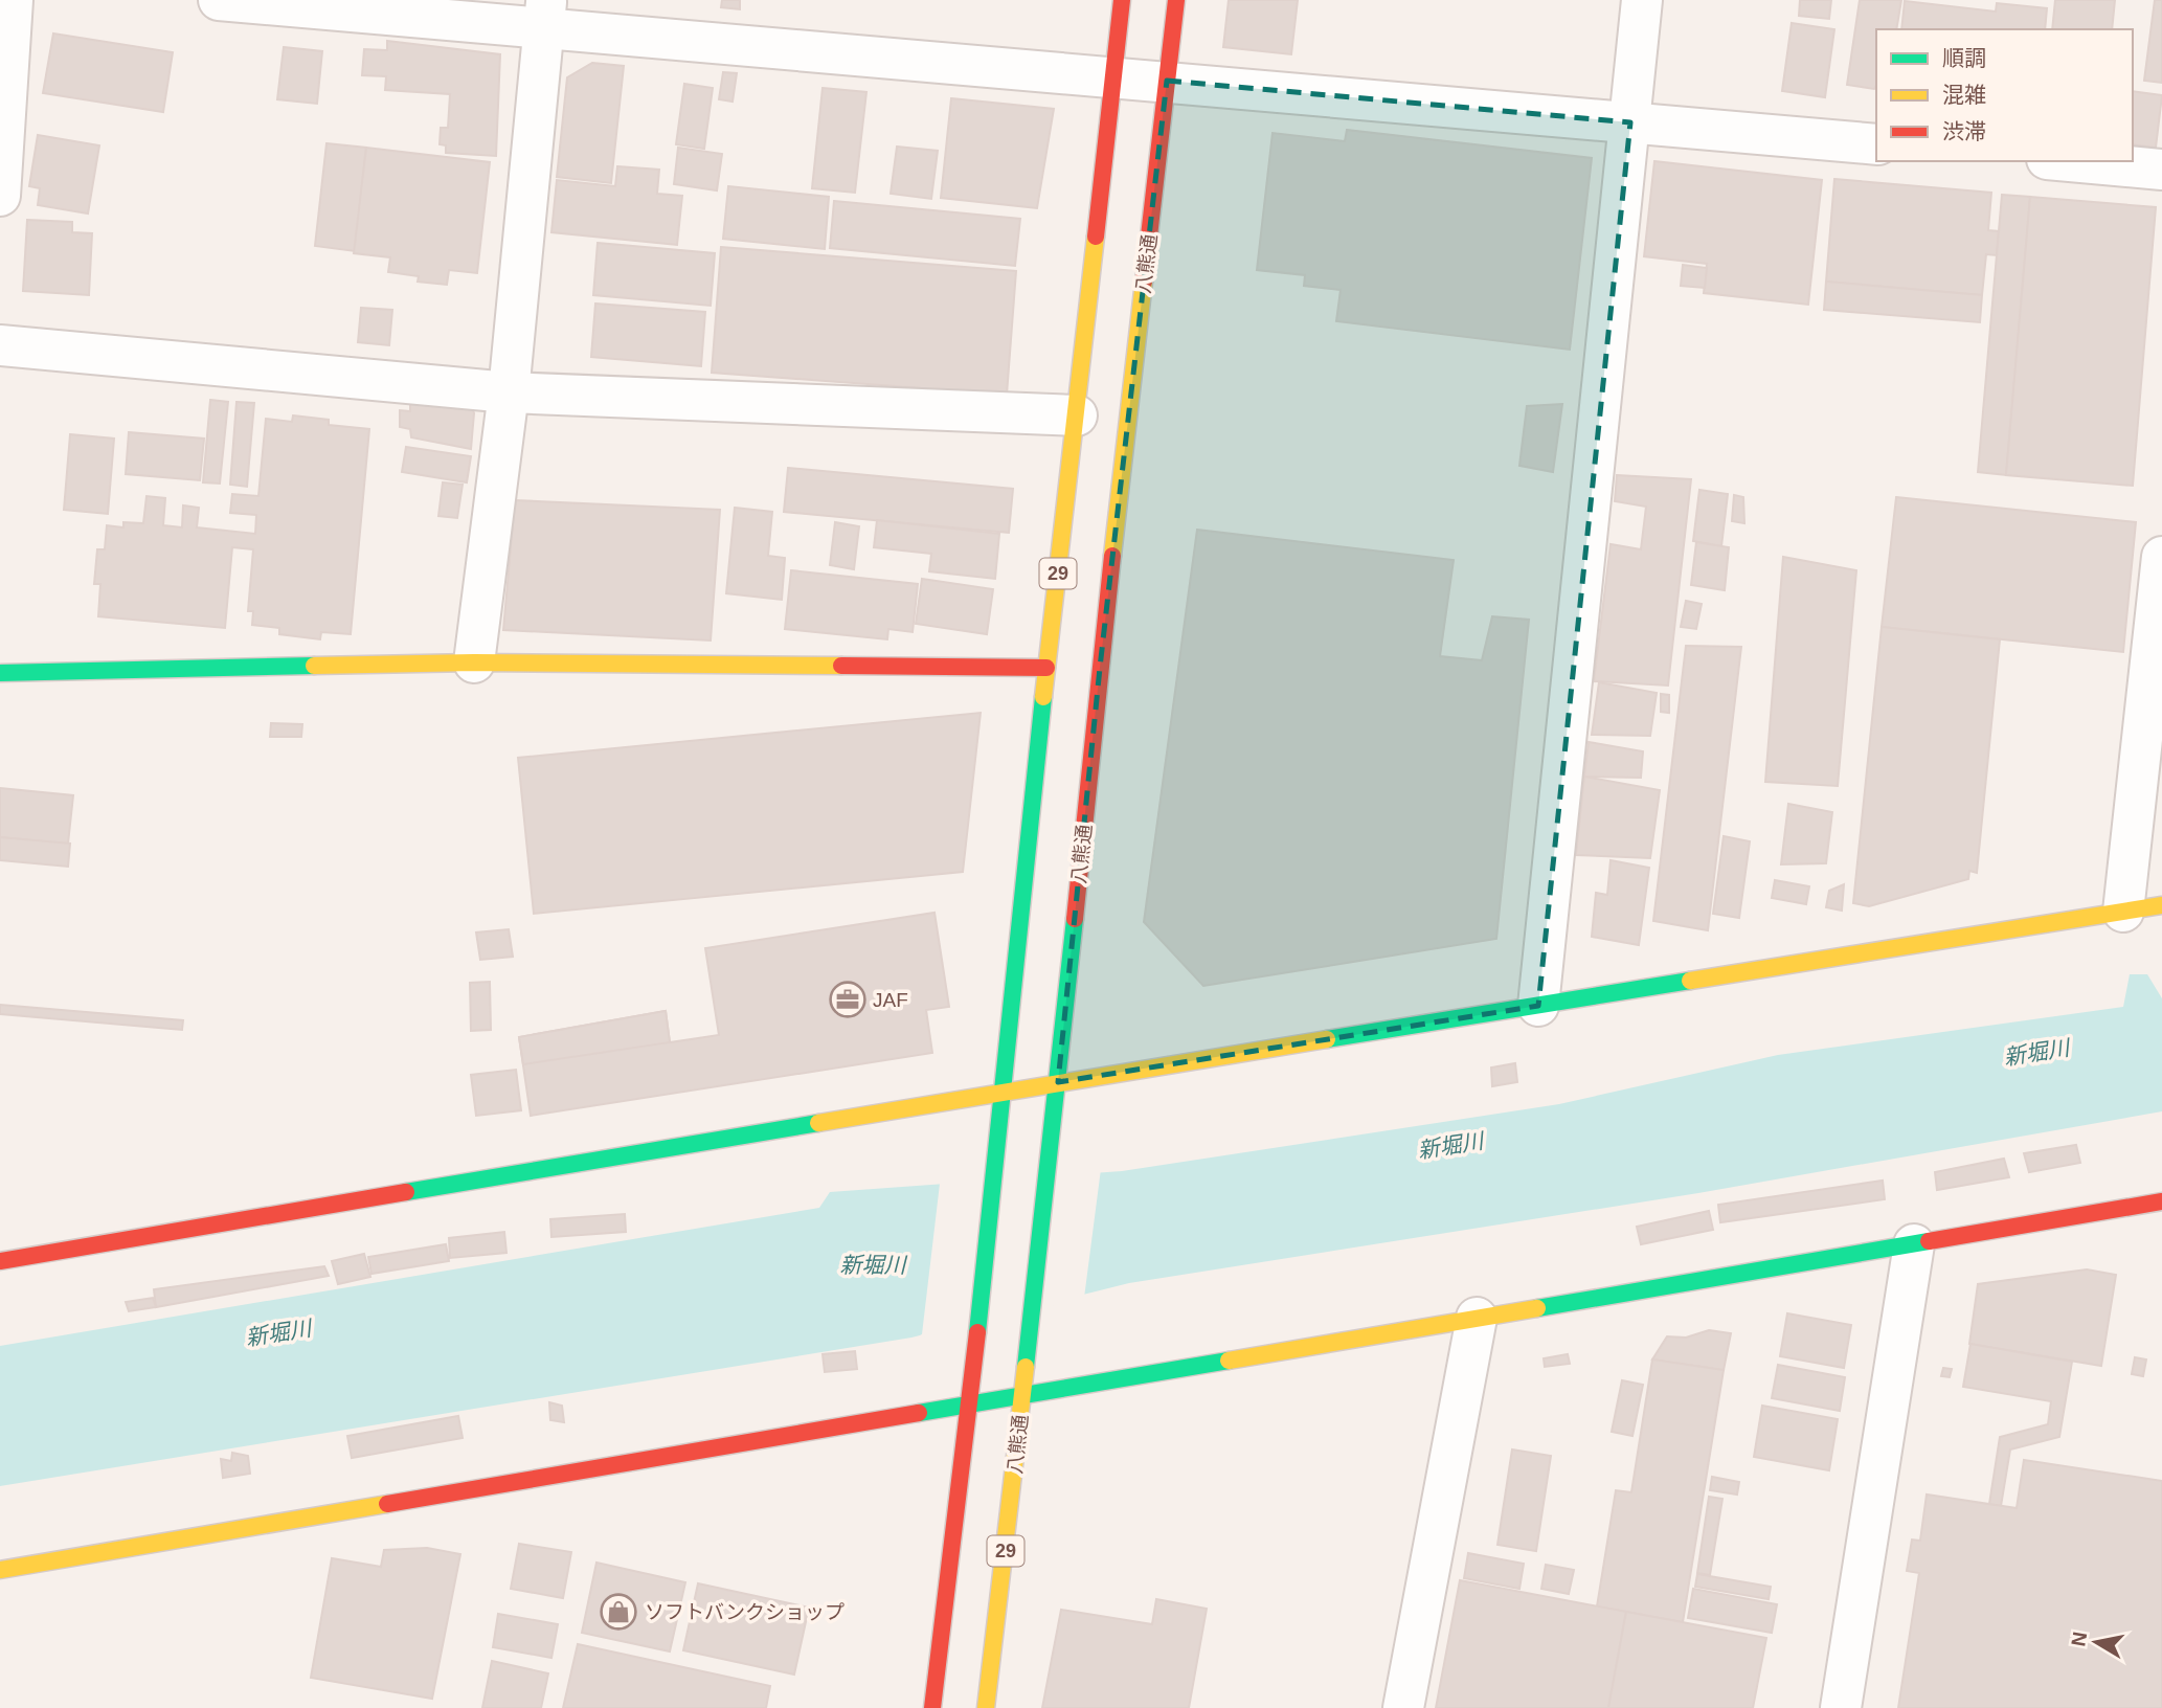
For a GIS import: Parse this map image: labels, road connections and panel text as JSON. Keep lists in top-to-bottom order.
{
  "streets": {
    "street": ["八熊通", "29"]
  },
  "water": ["新堀川"],
  "places": {
    "office": ["JAF"],
    "shop": ["ソフトバンクショップ"]
  },
  "legend": ["順調", "混雑", "渋滞"],
  "north": "left"
}
